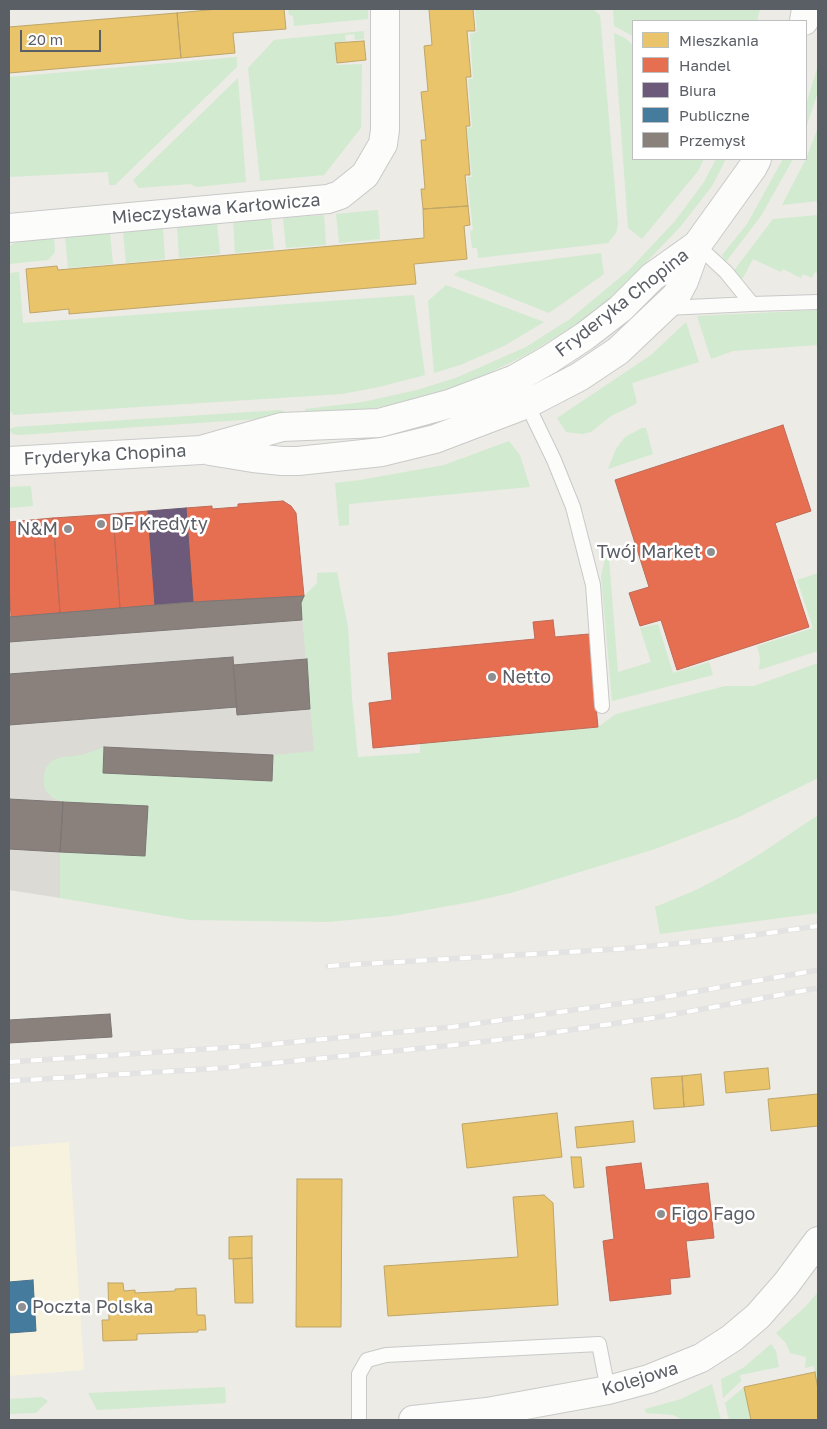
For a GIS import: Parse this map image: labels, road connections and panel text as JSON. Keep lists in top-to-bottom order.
{
  "streets": {
    "street": ["Mieczysława Karłowicza", "Fryderyka Chopina", "Kolejowa"]
  },
  "places": [
    "DF Kredyty",
    "N&M",
    "Twój Market",
    "Netto",
    "Figo Fago",
    "Poczta Polska"
  ],
  "legend": [
    "Mieszkania",
    "Handel",
    "Biura",
    "Publiczne",
    "Przemysł"
  ],
  "scale_bar": "20 m"
}
